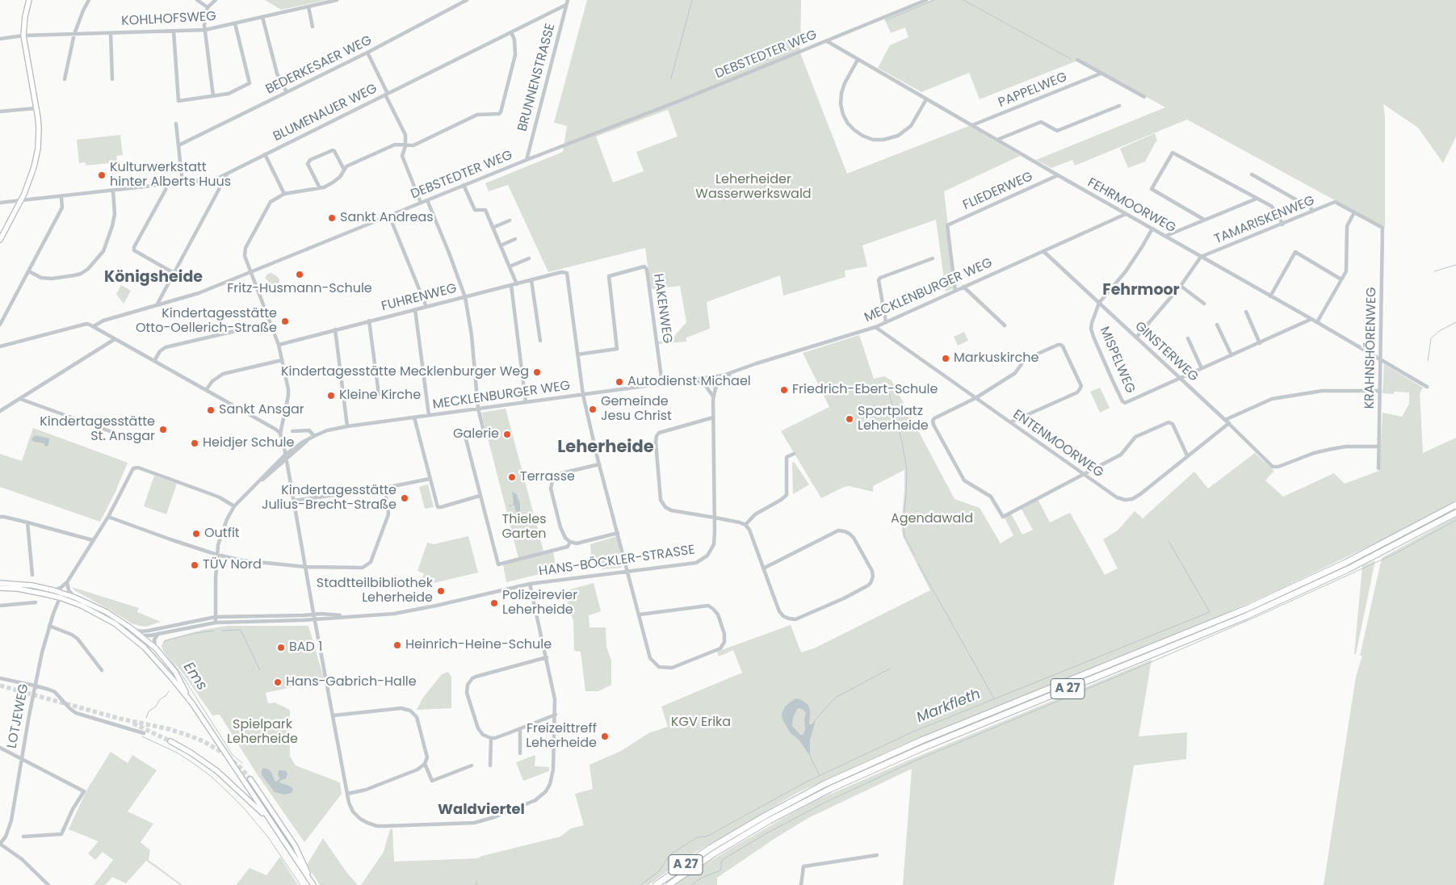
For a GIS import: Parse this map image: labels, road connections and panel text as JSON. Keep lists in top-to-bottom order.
{
  "streets": {
    "highway": ["A 27"],
    "street": [
      "KOHLHOFSWEG",
      "DEBSTEDTER WEG",
      "BEDERKESAER WEG",
      "BRUNNENSTRASSE",
      "PAPPELWEG",
      "BLUMENAUER WEG",
      "FLIEDERWEG",
      "FEHRMOORWEG",
      "TAMARISKENWEG",
      "MECKLENBURGER WEG",
      "FUHRENWEG",
      "HAKENWEG",
      "KRAHNSHÖRENWEG",
      "GINSTERWEG",
      "MISPELWEG",
      "ENTENMOORWEG",
      "HANS-BÖCKLER-STRASSE",
      "LOTJEWEG"
    ]
  },
  "crossings": [
    ["DEBSTEDTER WEG", "BRUNNENSTRASSE"],
    ["DEBSTEDTER WEG", "FEHRMOORWEG"],
    ["BRUNNENSTRASSE", "BLUMENAUER WEG"],
    ["PAPPELWEG", "FEHRMOORWEG"],
    ["FLIEDERWEG", "FEHRMOORWEG"],
    ["FLIEDERWEG", "MECKLENBURGER WEG"],
    ["FEHRMOORWEG", "TAMARISKENWEG"],
    ["FEHRMOORWEG", "MECKLENBURGER WEG"],
    ["FEHRMOORWEG", "KRAHNSHÖRENWEG"],
    ["TAMARISKENWEG", "KRAHNSHÖRENWEG"],
    ["MECKLENBURGER WEG", "HAKENWEG"],
    ["MECKLENBURGER WEG", "GINSTERWEG"],
    ["MECKLENBURGER WEG", "ENTENMOORWEG"],
    ["MECKLENBURGER WEG", "HANS-BÖCKLER-STRASSE"],
    ["FUHRENWEG", "HAKENWEG"],
    ["KRAHNSHÖRENWEG", "GINSTERWEG"],
    ["GINSTERWEG", "MISPELWEG"],
    ["GINSTERWEG", "ENTENMOORWEG"]
  ],
  "districts": [
    "Königsheide",
    "Fehrmoor",
    "Leherheide",
    "Waldviertel"
  ],
  "water": ["Ems", "Markfleth"],
  "parks": [
    "Leherheider Wasserwerkswald",
    "Agendawald",
    "Thieles Garten",
    "KGV Erika",
    "Spielpark Leherheide"
  ],
  "places": [
    "Kulturwerkstatt hinter Alberts Huus",
    "Sankt Andreas",
    "Fritz-Husmann-Schule",
    "Kindertagesstätte Otto-Oellerich-Straße",
    "Markuskirche",
    "Kindertagesstätte Mecklenburger Weg",
    "Autodienst Michael",
    "Friedrich-Ebert-Schule",
    "Kleine Kirche",
    "Gemeinde Jesu Christ",
    "Sankt Ansgar",
    "Sportplatz Leherheide",
    "Kindertagesstätte St. Ansgar",
    "Galerie",
    "Heidjer Schule",
    "Terrasse",
    "Kindertagesstätte Julius-Brecht-Straße",
    "Outfit",
    "TÜV Nord",
    "Stadtteilbibliothek Leherheide",
    "Polizeirevier Leherheide",
    "Heinrich-Heine-Schule",
    "BAD 1",
    "Hans-Gabrich-Halle",
    "Freizeittreff Leherheide"
  ]
}
